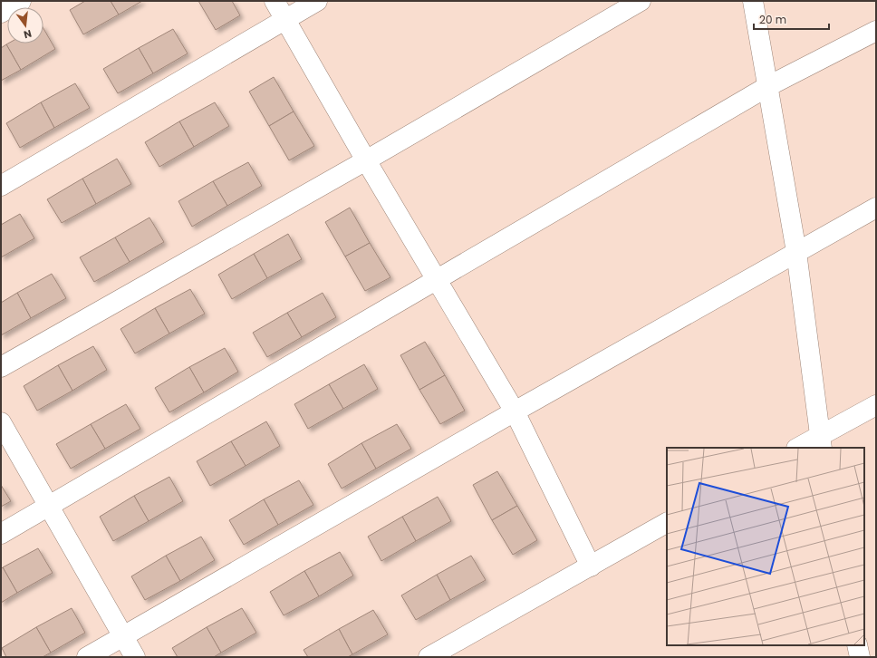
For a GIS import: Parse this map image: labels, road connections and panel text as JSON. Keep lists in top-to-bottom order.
{
  "scale_bar": "20 m",
  "north": "bottom"
}
